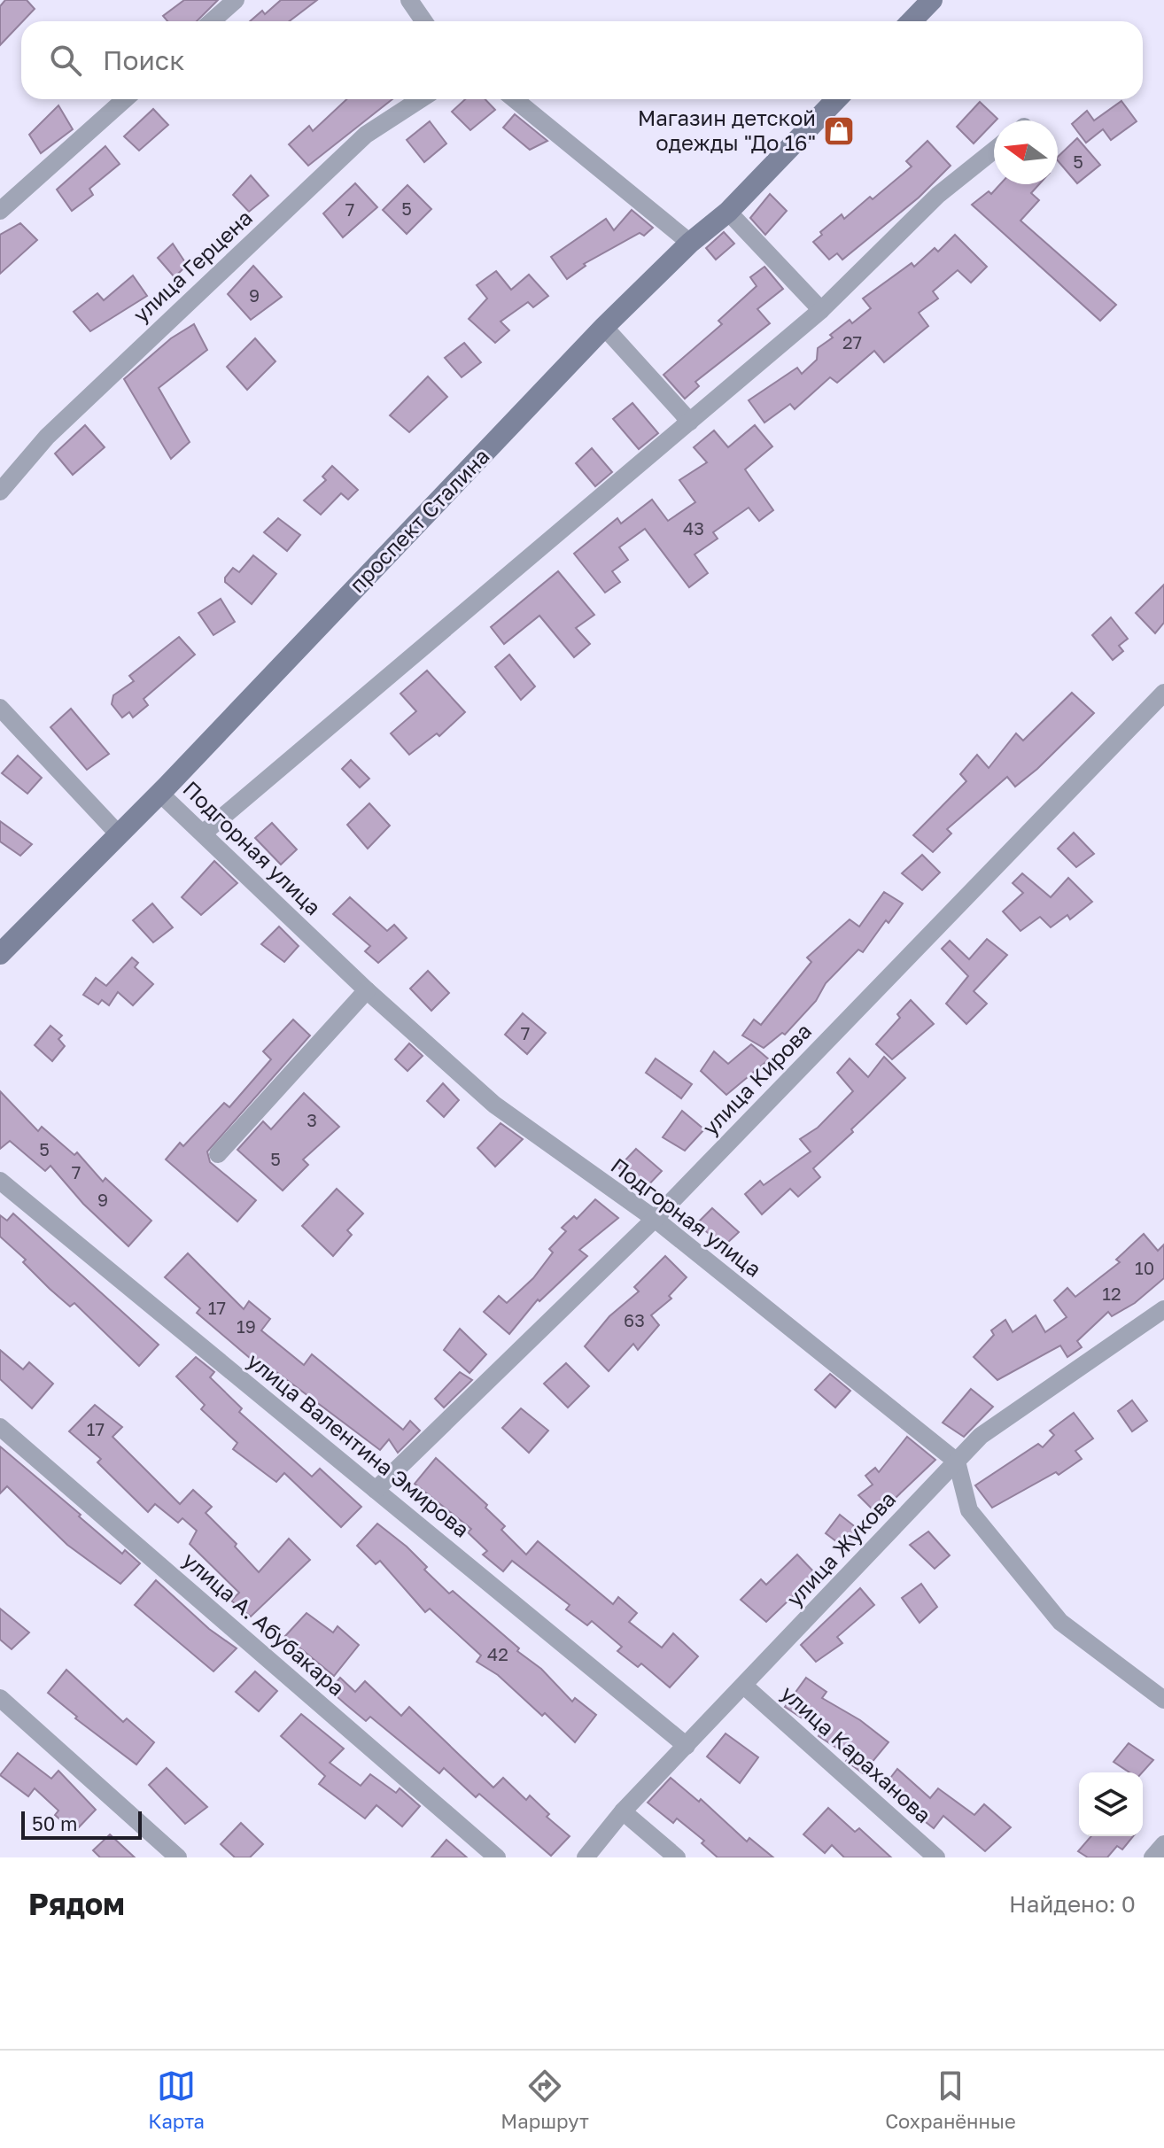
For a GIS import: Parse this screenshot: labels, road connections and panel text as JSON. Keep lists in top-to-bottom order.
{
  "streets": {
    "street": [
      "улица Герцена",
      "проспект Сталина",
      "Подгорная улица",
      "улица Кирова",
      "улица Валентина Эмирова",
      "улица Жукова",
      "улица А. Абубакара",
      "улица Караханова"
    ]
  },
  "crossings": [
    ["проспект Сталина", "Подгорная улица"],
    ["Подгорная улица", "улица Кирова"],
    ["Подгорная улица", "улица Жукова"],
    ["улица Кирова", "улица Валентина Эмирова"],
    ["улица Валентина Эмирова", "улица Жукова"],
    ["улица Жукова", "улица Караханова"]
  ],
  "places": {
    "shop": ["Магазин детской одежды \"До 16\""]
  },
  "house_numbers": [
    "5",
    "5",
    "7",
    "9",
    "27",
    "43",
    "7",
    "3",
    "5",
    "5",
    "7",
    "9",
    "10",
    "12",
    "17",
    "63",
    "19",
    "17",
    "42"
  ],
  "scale_bar": "50 m",
  "north": "left",
  "page": {
    "search": "Поиск",
    "scale": "50 m",
    "heading": ["Рядом", "Найдено: 0"],
    "nav": ["Карта", "Маршрут", "Сохранённые"]
  }
}
